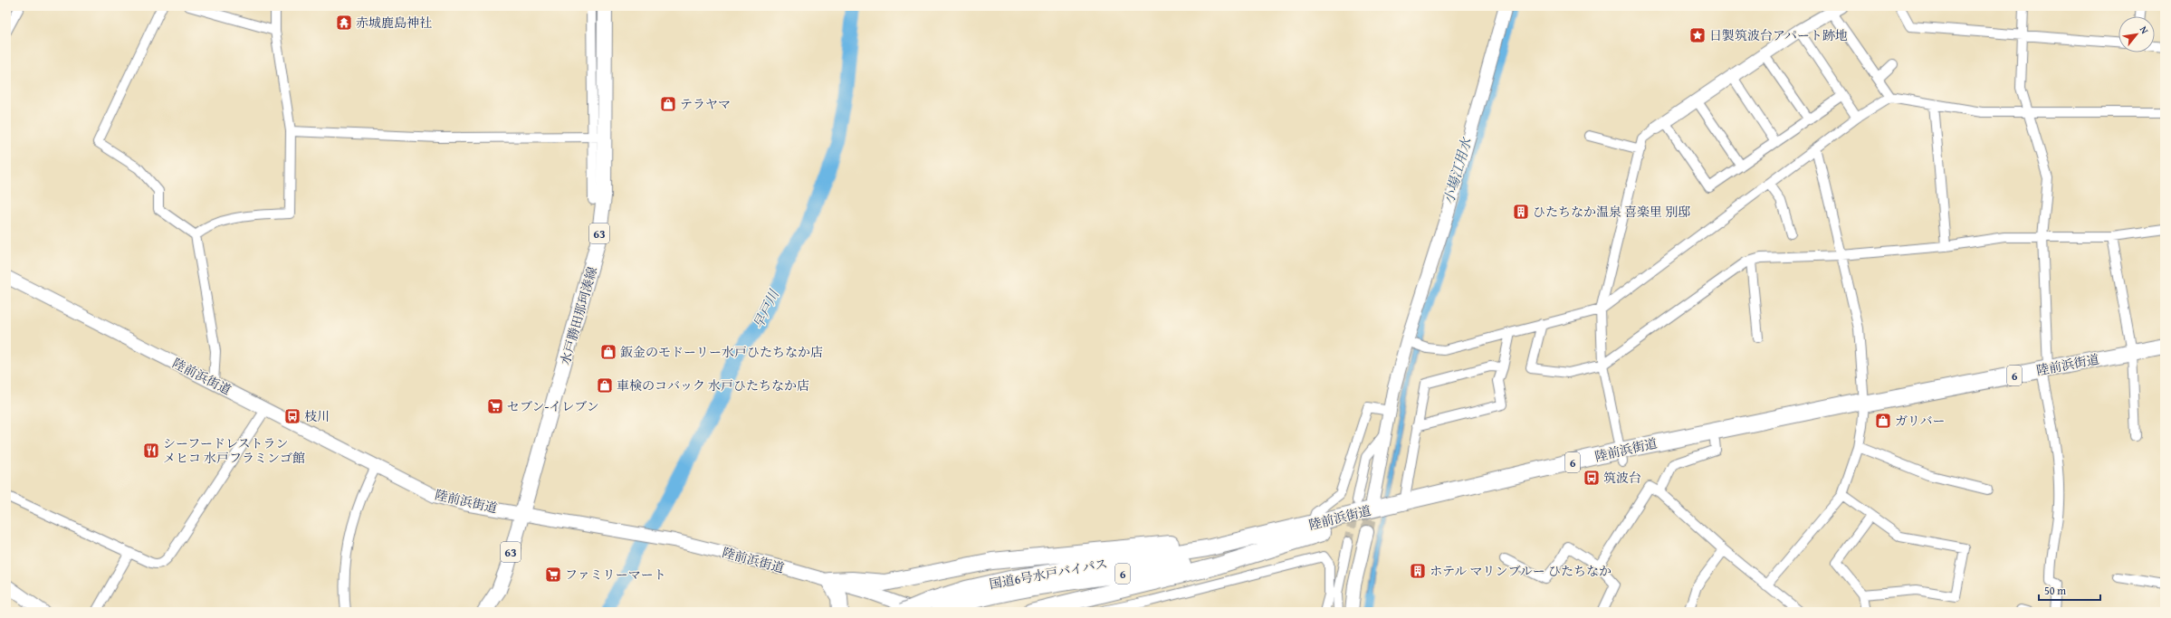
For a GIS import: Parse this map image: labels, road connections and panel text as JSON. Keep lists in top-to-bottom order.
{
  "streets": {
    "highway": ["陸前浜街道", "6", "国道6号水戸バイパス"],
    "main road": ["63", "水戸勝田那珂湊線"]
  },
  "crossings": [
    ["水戸勝田那珂湊線", "陸前浜街道"],
    ["陸前浜街道", "国道6号水戸バイパス"]
  ],
  "water": ["小場江用水", "早戸川"],
  "places": {
    "temple": ["赤城鹿島神社"],
    "place": ["日製筑波台アパート跡地"],
    "shop": [
      "テラヤマ",
      "鈑金のモドーリー水戸ひたちなか店",
      "車検のコバック 水戸ひたちなか店",
      "ガリバー"
    ],
    "building": ["ひたちなか温泉 喜楽里 別邸", "ホテル マリンブルー ひたちなか"],
    "supermarket": ["セブン-イレブン", "ファミリーマート"],
    "bus stop": ["枝川", "筑波台"],
    "restaurant": ["シーフードレストラン メヒコ 水戸フラミンゴ館"]
  },
  "scale_bar": "50 m",
  "north": "top right"
}
